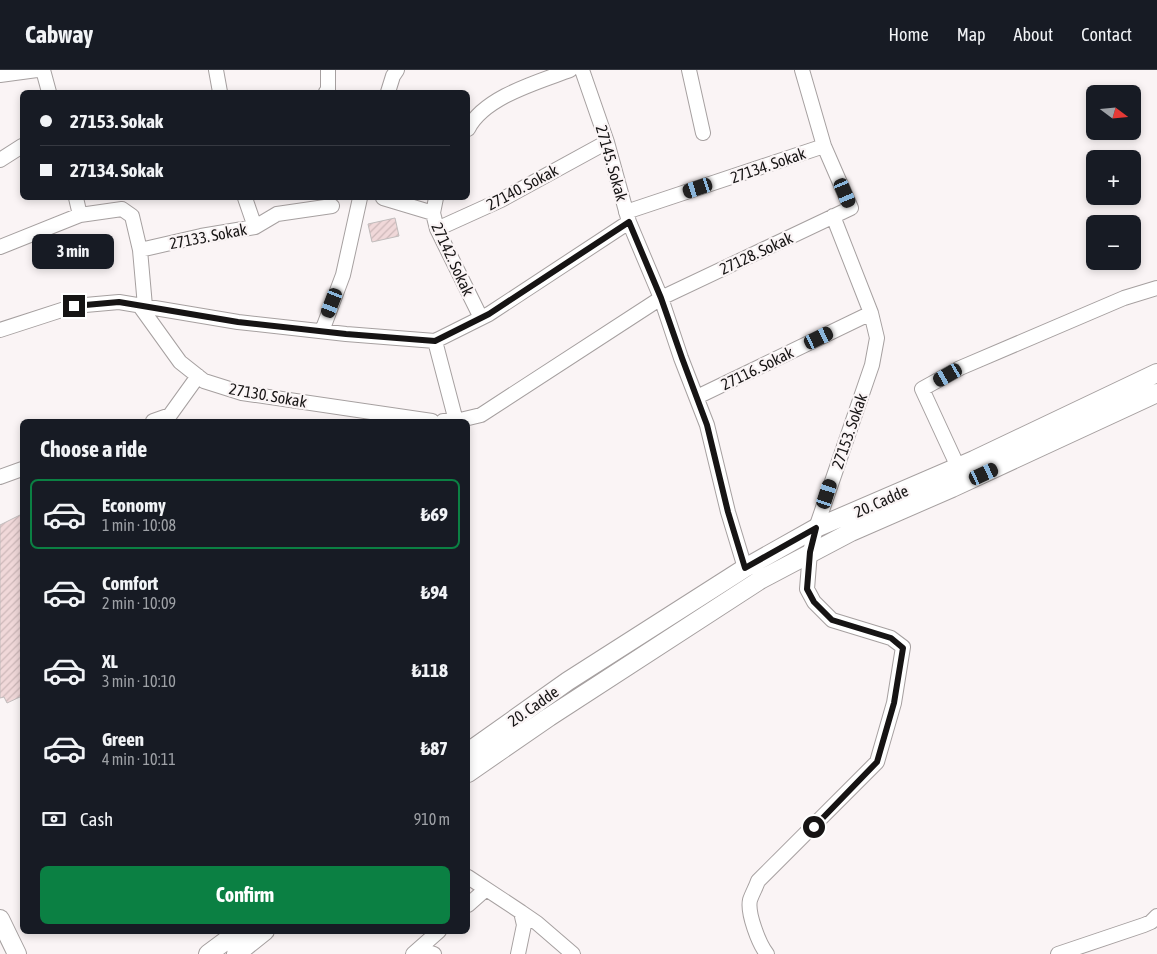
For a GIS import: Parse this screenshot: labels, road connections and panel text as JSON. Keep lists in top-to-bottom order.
{
  "streets": {
    "main road": ["20. Cadde"],
    "street": [
      "27145. Sokak",
      "27134. Sokak",
      "27140. Sokak",
      "27133. Sokak",
      "27128. Sokak",
      "27142. Sokak",
      "27116. Sokak",
      "27130. Sokak",
      "27153. Sokak"
    ]
  },
  "crossings": [
    ["27145. Sokak", "27134. Sokak"],
    ["27145. Sokak", "27140. Sokak"],
    ["27145. Sokak", "27128. Sokak"],
    ["27145. Sokak", "27116. Sokak"],
    ["27145. Sokak", "20. Cadde"],
    ["27134. Sokak", "27128. Sokak"],
    ["27134. Sokak", "27142. Sokak"],
    ["27140. Sokak", "27142. Sokak"],
    ["27128. Sokak", "27153. Sokak"],
    ["27116. Sokak", "27153. Sokak"],
    ["27153. Sokak", "20. Cadde"]
  ],
  "north": "right",
  "page": {
    "header": "Cabway",
    "nav": [
      "Home",
      "Map",
      "About",
      "Contact"
    ],
    "map_buttons": ["+", "−"],
    "banner": ["27153. Sokak", "27134. Sokak"],
    "bubble": "3 min",
    "heading": "Choose a ride",
    "list": [
      {
        "name": "Economy",
        "note": "1 min · 10:08",
        "value": "₺69"
      },
      {
        "name": "Comfort",
        "note": "2 min · 10:09",
        "value": "₺94"
      },
      {
        "name": "XL",
        "note": "3 min · 10:10",
        "value": "₺118"
      },
      {
        "name": "Green",
        "note": "4 min · 10:11",
        "value": "₺87"
      }
    ],
    "pay": ["Cash", "910 m"],
    "buttons": "Confirm"
  }
}
